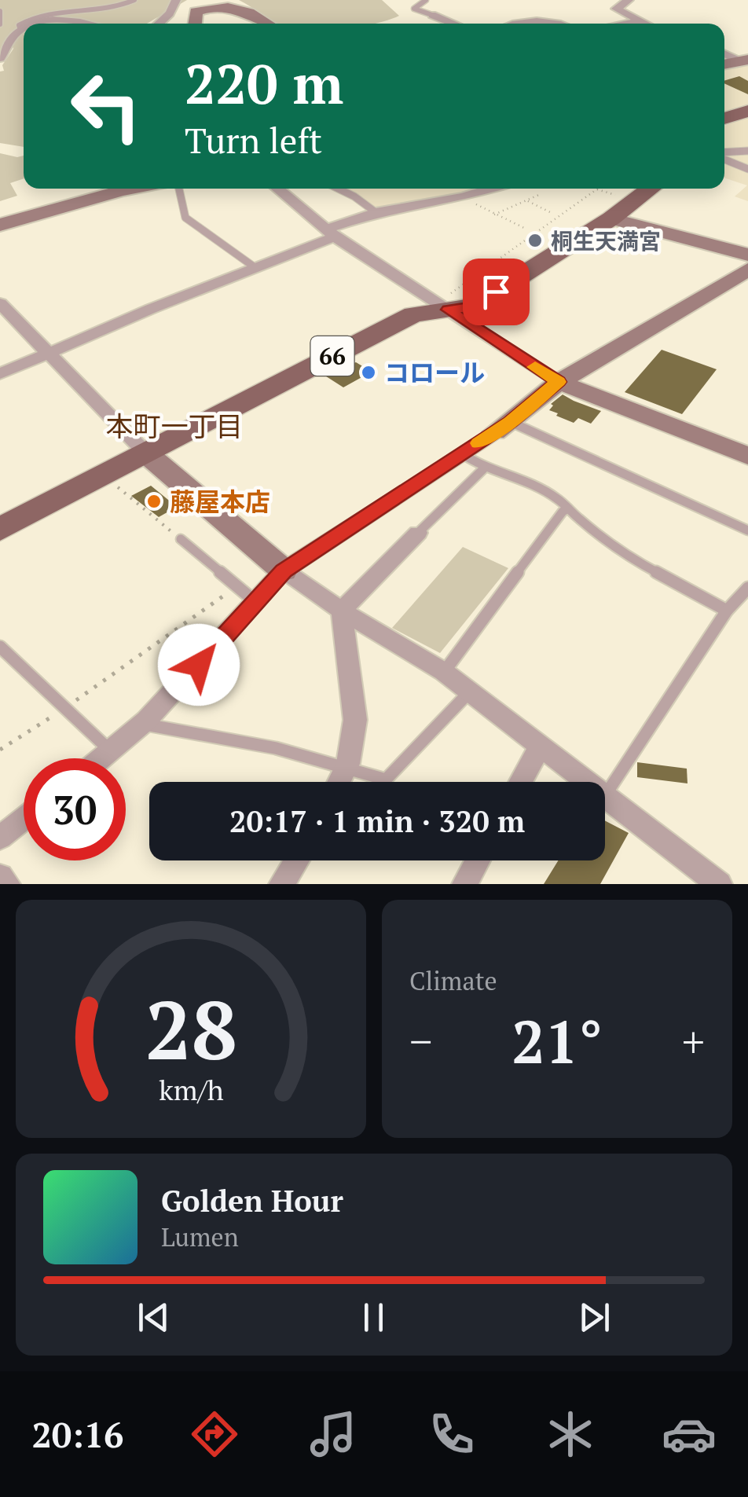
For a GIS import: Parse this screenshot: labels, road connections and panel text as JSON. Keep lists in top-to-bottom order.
{
  "streets": {
    "main road": ["66"]
  },
  "districts": ["本町一丁目"],
  "places": ["桐生天満宮", "コロール", "藤屋本店"],
  "page": {
    "turn": ["220 m", "Turn left"],
    "limit": "30",
    "trip": "20:17 · 1 min · 320 m",
    "tile": "Climate",
    "heat": ["−", "21°", "+"],
    "song": ["Golden Hour", "Lumen"],
    "tabs": "20:16",
    "gauge": ["28", "km/h"]
  }
}
